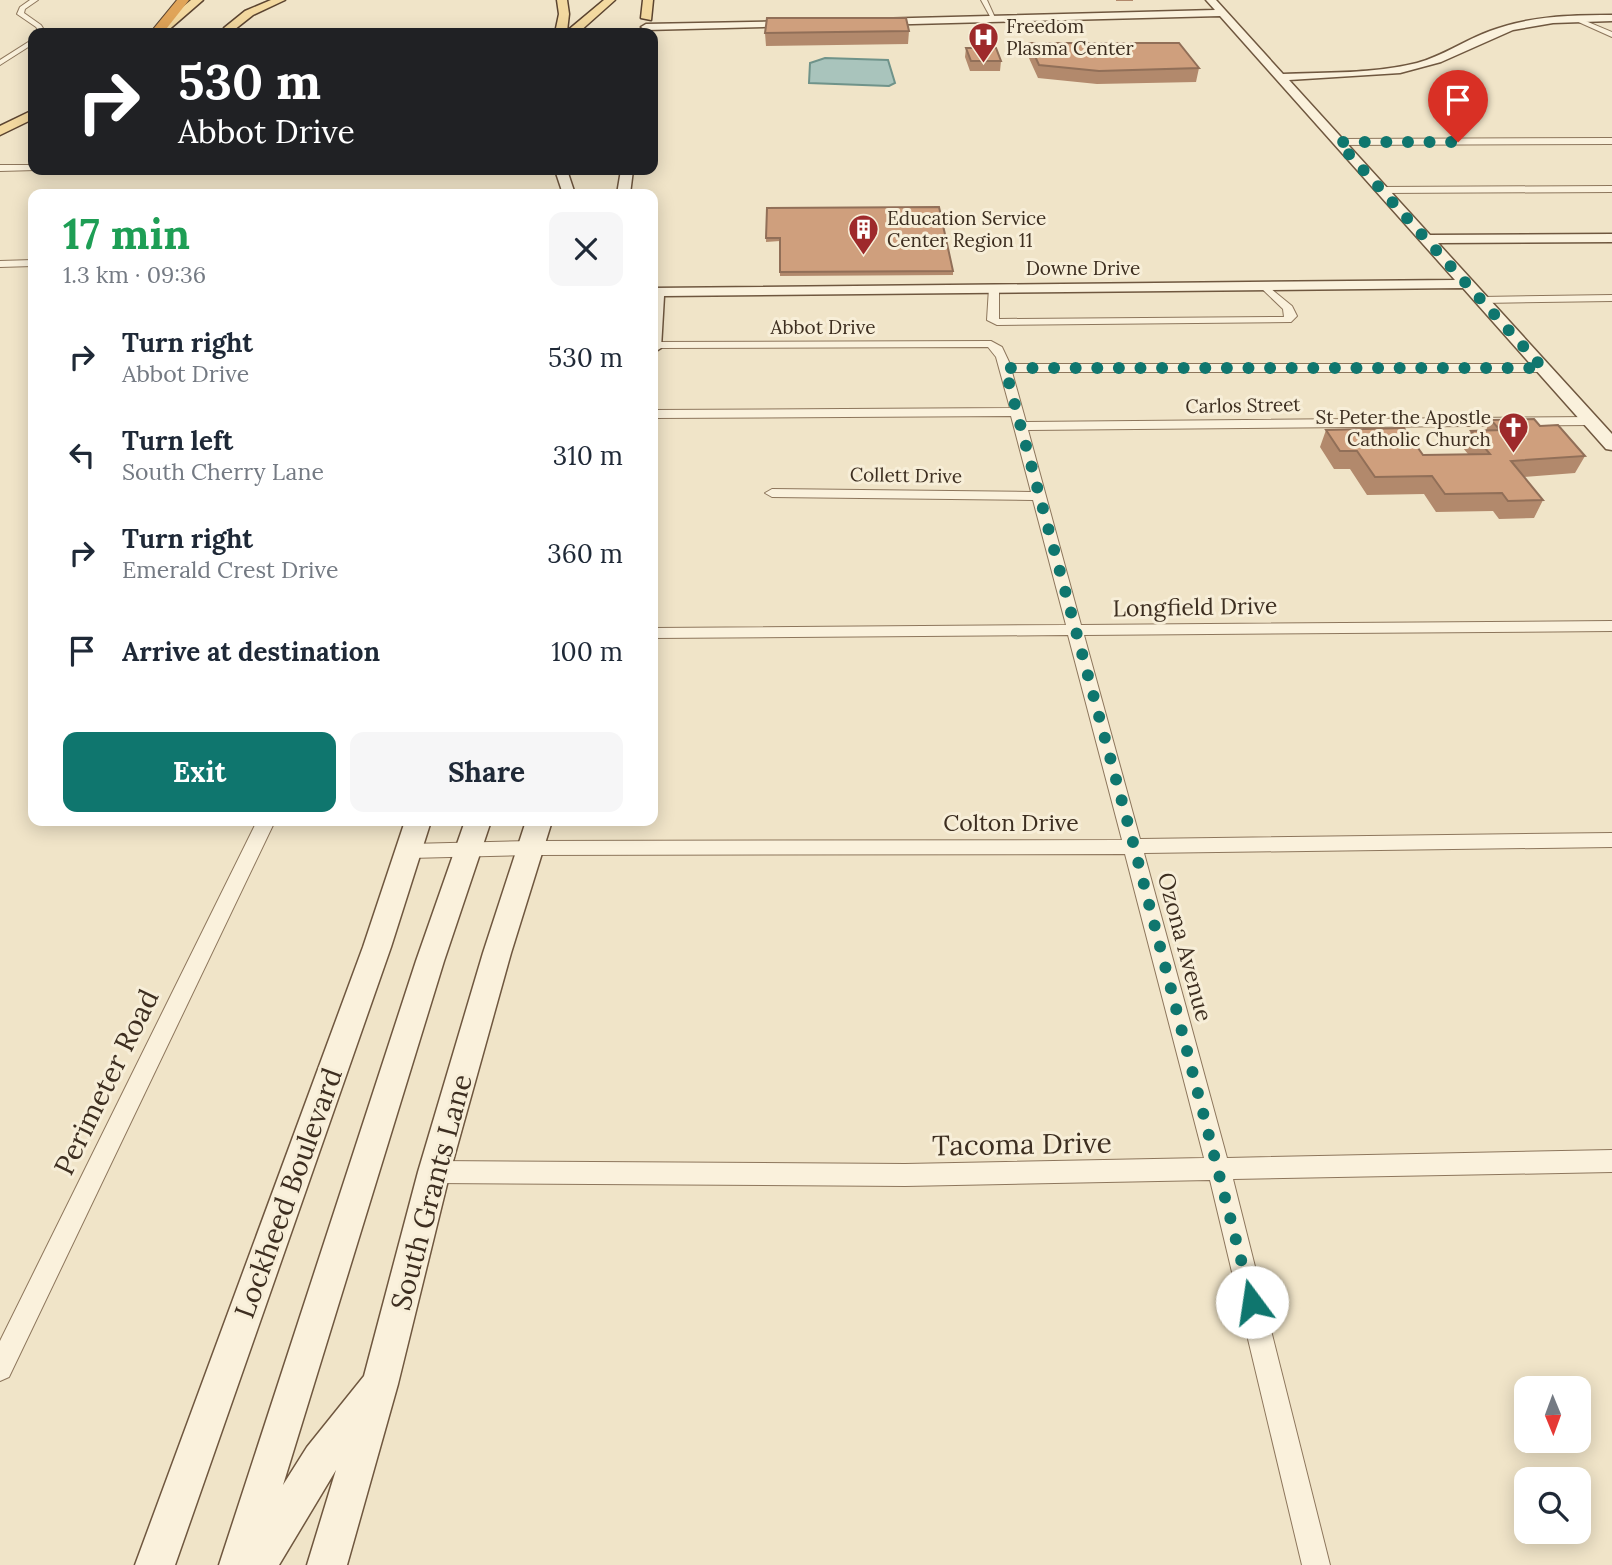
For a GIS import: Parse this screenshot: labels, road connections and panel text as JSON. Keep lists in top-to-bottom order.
{
  "streets": {
    "street": [
      "Downe Drive",
      "Abbot Drive",
      "Carlos Street",
      "Collett Drive",
      "Longfield Drive",
      "Colton Drive",
      "Ozona Avenue",
      "Perimeter Road",
      "Tacoma Drive",
      "South Grants Lane",
      "Lockheed Boulevard"
    ]
  },
  "crossings": [
    ["Abbot Drive", "Ozona Avenue"],
    ["Carlos Street", "Ozona Avenue"],
    ["Collett Drive", "Ozona Avenue"],
    ["Longfield Drive", "Ozona Avenue"],
    ["Colton Drive", "Ozona Avenue"],
    ["Colton Drive", "South Grants Lane"],
    ["Colton Drive", "Lockheed Boulevard"],
    ["Ozona Avenue", "Tacoma Drive"],
    ["Tacoma Drive", "South Grants Lane"]
  ],
  "places": {
    "hospital": ["Freedom Plasma Center"],
    "building": ["Education Service Center Region 11"],
    "church": ["St Peter the Apostle Catholic Church"]
  },
  "north": "bottom",
  "page": {
    "turn": ["530 m", "Abbot Drive"],
    "heading": ["17 min", "1.3 km · 09:36"],
    "list": [
      {
        "name": "Turn right",
        "note": "Abbot Drive",
        "value": "530 m"
      },
      {
        "name": "Turn left",
        "note": "South Cherry Lane",
        "value": "310 m"
      },
      {
        "name": "Turn right",
        "note": "Emerald Crest Drive",
        "value": "360 m"
      },
      {
        "name": "Arrive at destination",
        "value": "100 m"
      }
    ],
    "buttons": ["Exit", "Share"]
  }
}
